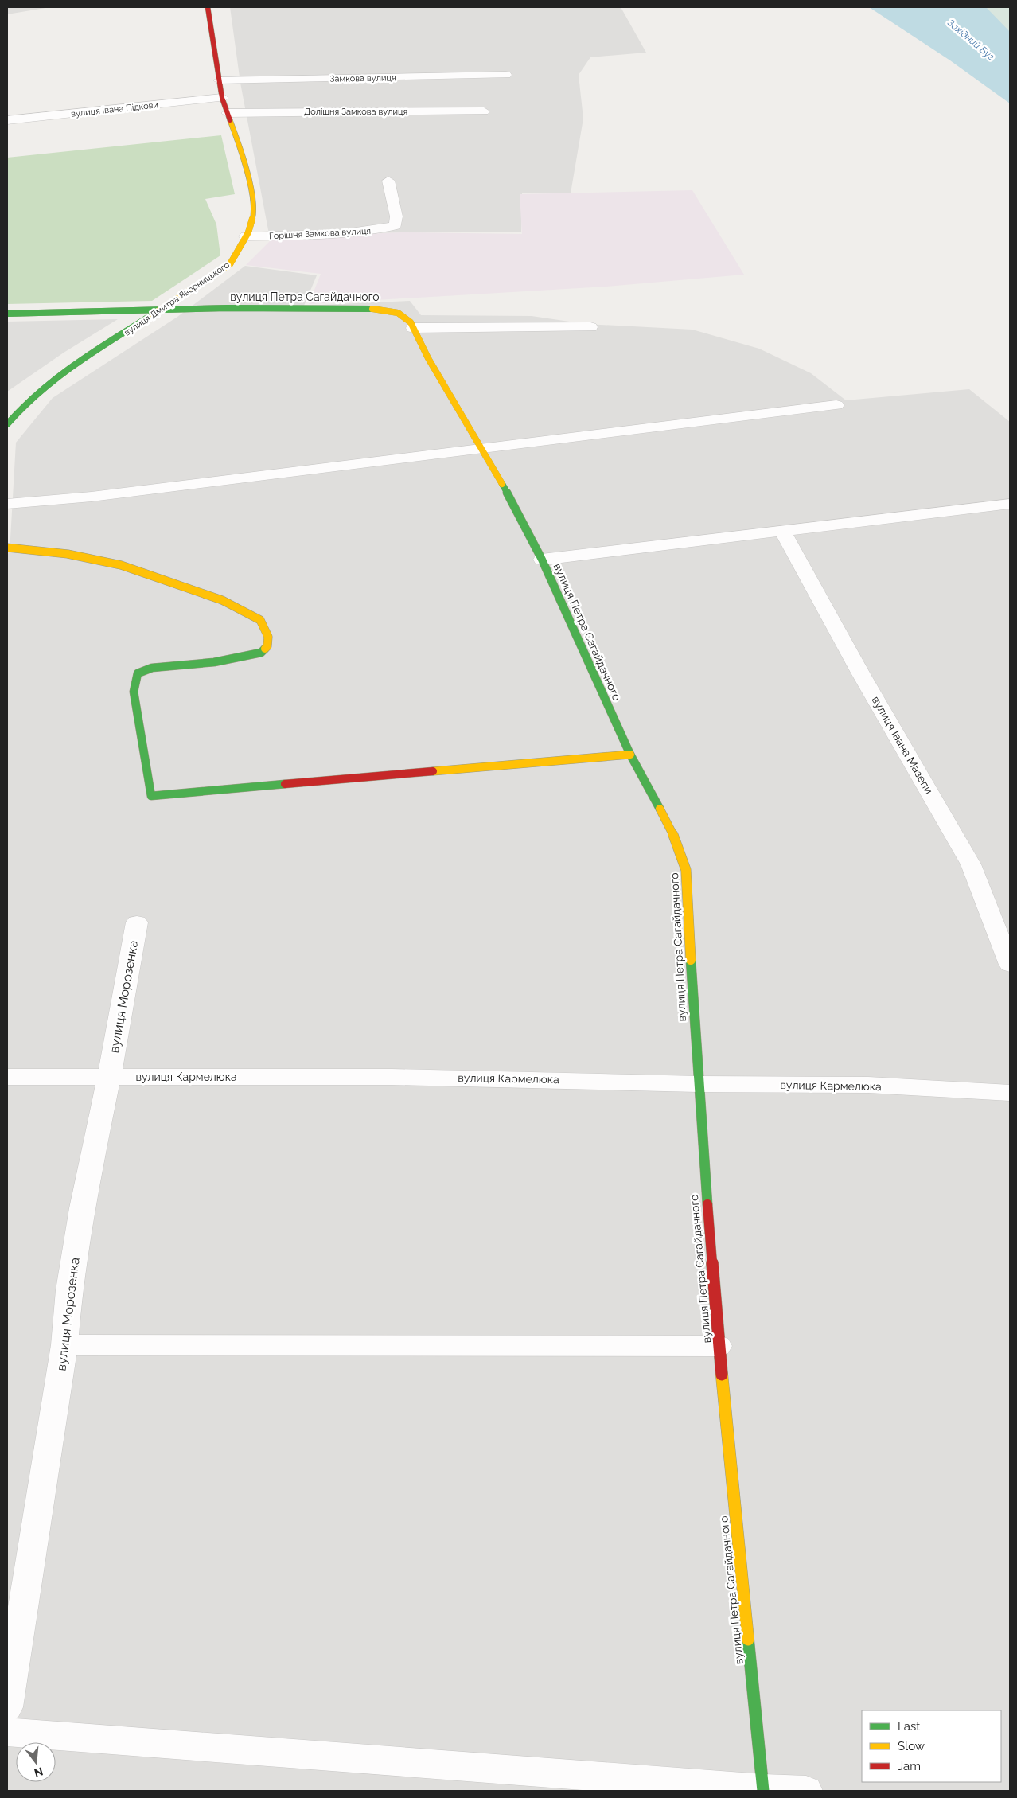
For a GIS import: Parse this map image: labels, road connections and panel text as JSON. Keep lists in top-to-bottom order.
{
  "streets": {
    "street": [
      "Замкова вулиця",
      "вулиця Івана Підкови",
      "Долішня Замкова вулиця",
      "Горішня Замкова вулиця",
      "вулиця Петра Сагайдачного",
      "вулиця Дмитра Яворницького",
      "вулиця Івана Мазепи",
      "вулиця Морозенка",
      "вулиця Кармелюка"
    ]
  },
  "crossings": [
    ["Замкова вулиця", "вулиця Дмитра Яворницького"],
    ["вулиця Івана Підкови", "вулиця Дмитра Яворницького"],
    ["Долішня Замкова вулиця", "вулиця Дмитра Яворницького"],
    ["Горішня Замкова вулиця", "вулиця Дмитра Яворницького"],
    ["вулиця Петра Сагайдачного", "вулиця Дмитра Яворницького"],
    ["вулиця Петра Сагайдачного", "вулиця Кармелюка"],
    ["вулиця Морозенка", "вулиця Кармелюка"]
  ],
  "water": ["Західний Буг"],
  "legend": ["Fast", "Slow", "Jam"],
  "north": "bottom"
}
